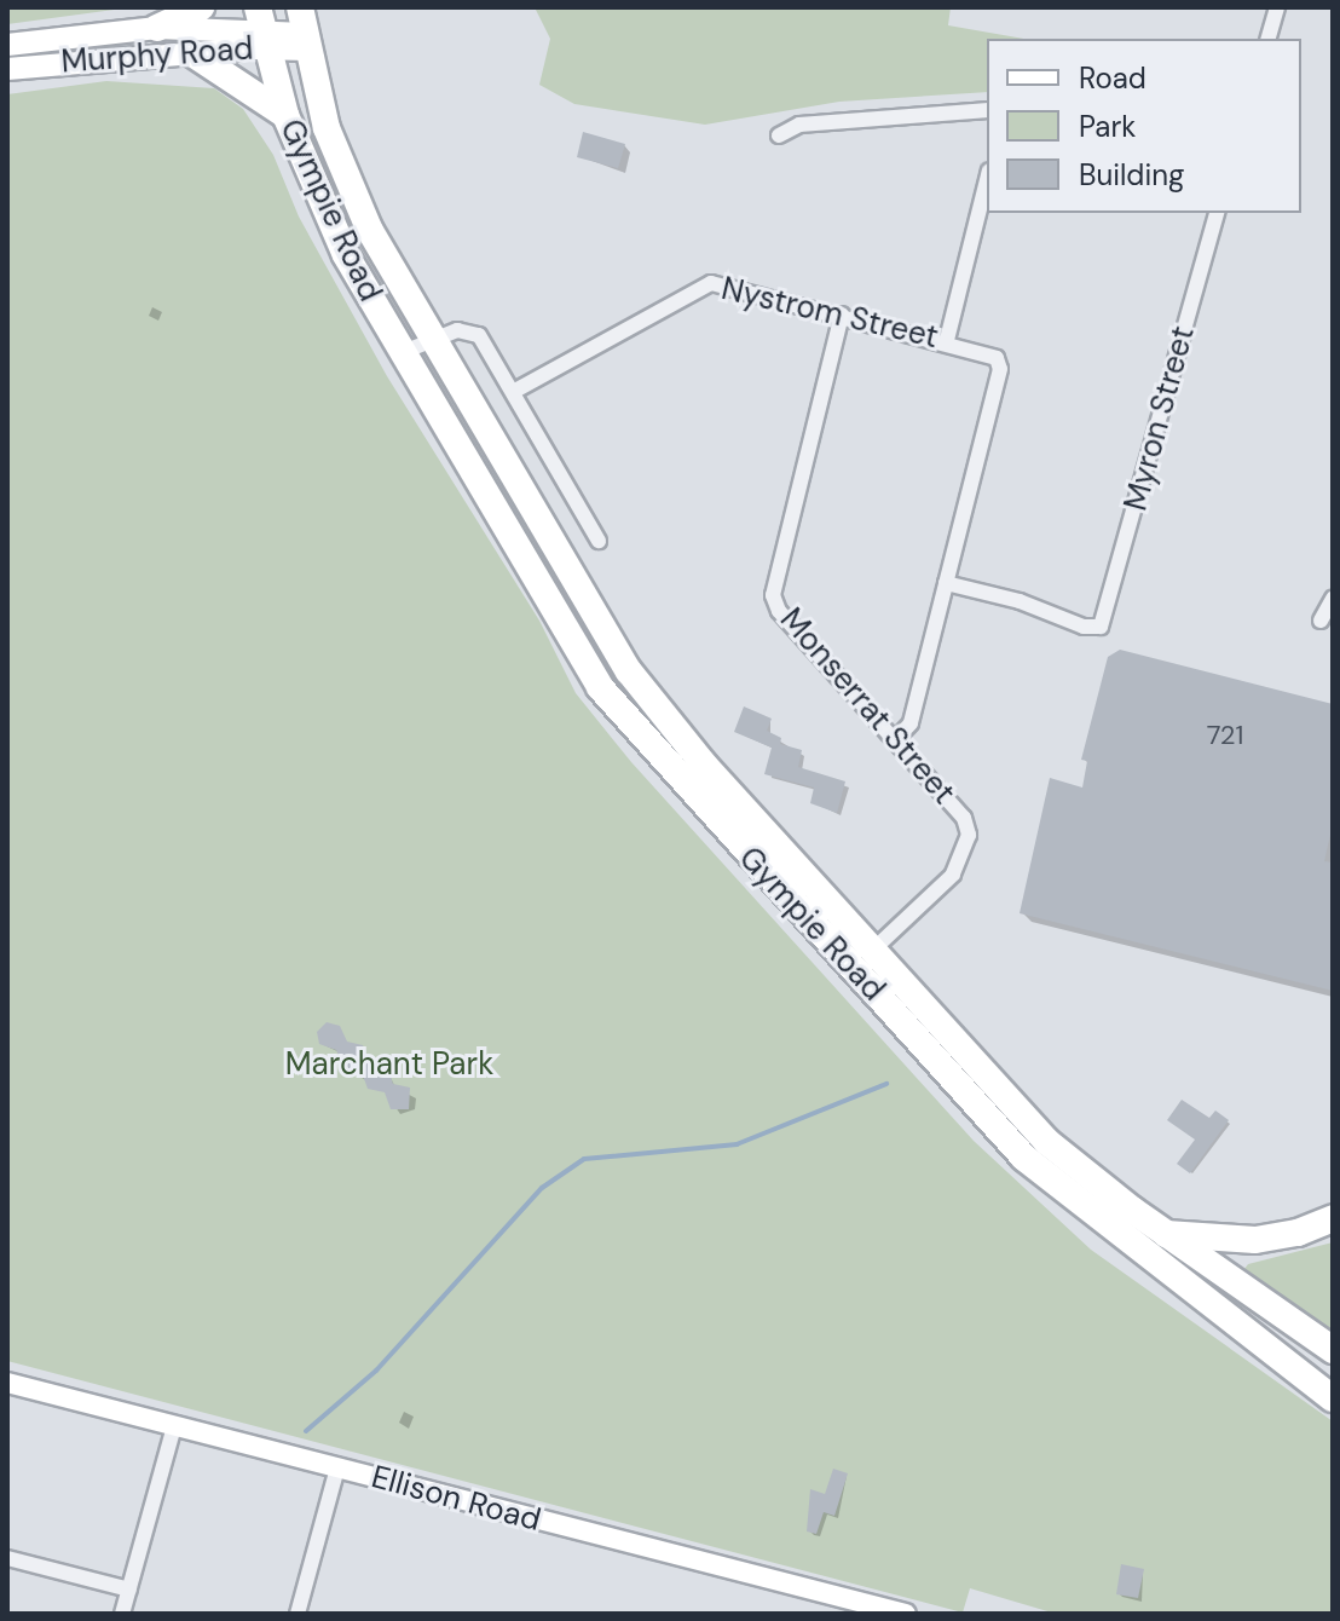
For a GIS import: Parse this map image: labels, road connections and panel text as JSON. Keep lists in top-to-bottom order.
{
  "streets": {
    "highway": ["Gympie Road"],
    "main road": ["Murphy Road", "Ellison Road"],
    "street": ["Nystrom Street", "Myron Street", "Monserrat Street"]
  },
  "crossings": [
    ["Murphy Road", "Gympie Road"],
    ["Gympie Road", "Monserrat Street"],
    ["Nystrom Street", "Myron Street"],
    ["Nystrom Street", "Monserrat Street"]
  ],
  "parks": ["Marchant Park"],
  "house_numbers": ["721"],
  "legend": ["Road", "Park", "Building"]
}
